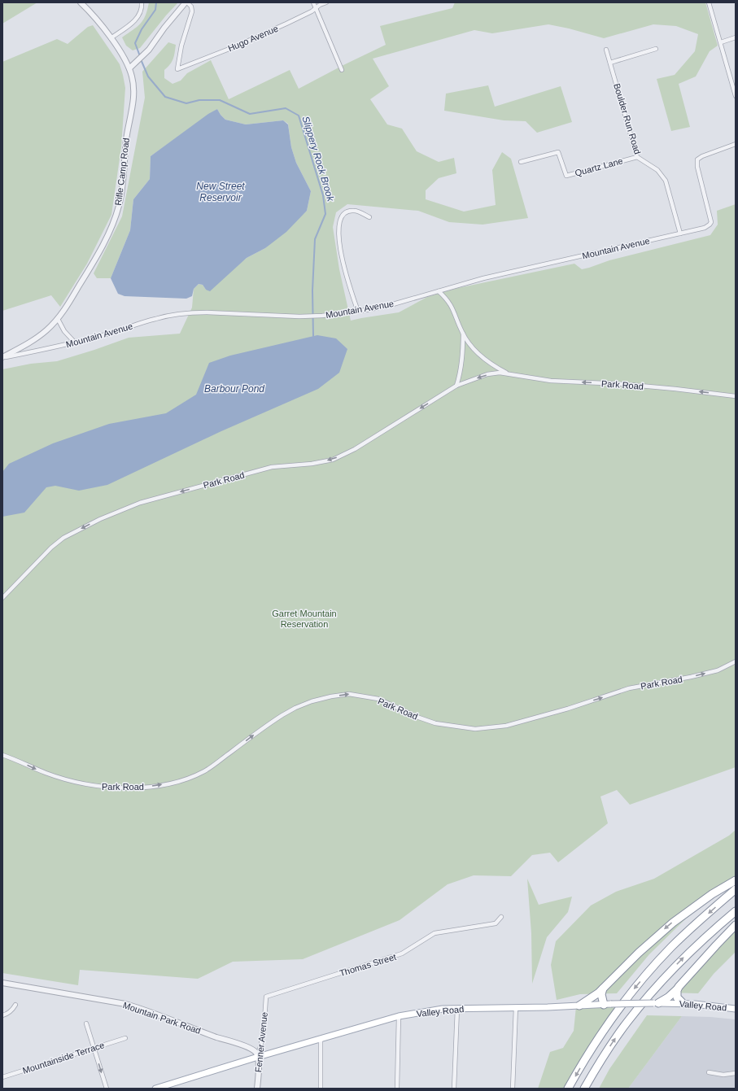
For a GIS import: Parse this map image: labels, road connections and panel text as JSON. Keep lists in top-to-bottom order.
{
  "streets": {
    "main road": ["Valley Road"],
    "street": [
      "Hugo Avenue",
      "Boulder Run Road",
      "Quartz Lane",
      "Rifle Camp Road",
      "Mountain Avenue",
      "Park Road",
      "Thomas Street",
      "Mountain Park Road",
      "Fenner Avenue",
      "Mountainside Terrace"
    ]
  },
  "crossings": [
    ["Boulder Run Road", "Quartz Lane"],
    ["Boulder Run Road", "Mountain Avenue"],
    ["Rifle Camp Road", "Mountain Avenue"],
    ["Mountain Avenue", "Park Road"],
    ["Thomas Street", "Fenner Avenue"],
    ["Valley Road", "Mountain Park Road"],
    ["Valley Road", "Fenner Avenue"],
    ["Mountain Park Road", "Fenner Avenue"]
  ],
  "water": ["Slippery Rock Brook", "New Street Reservoir", "Barbour Pond"],
  "parks": ["Garret Mountain Reservation"]
}
